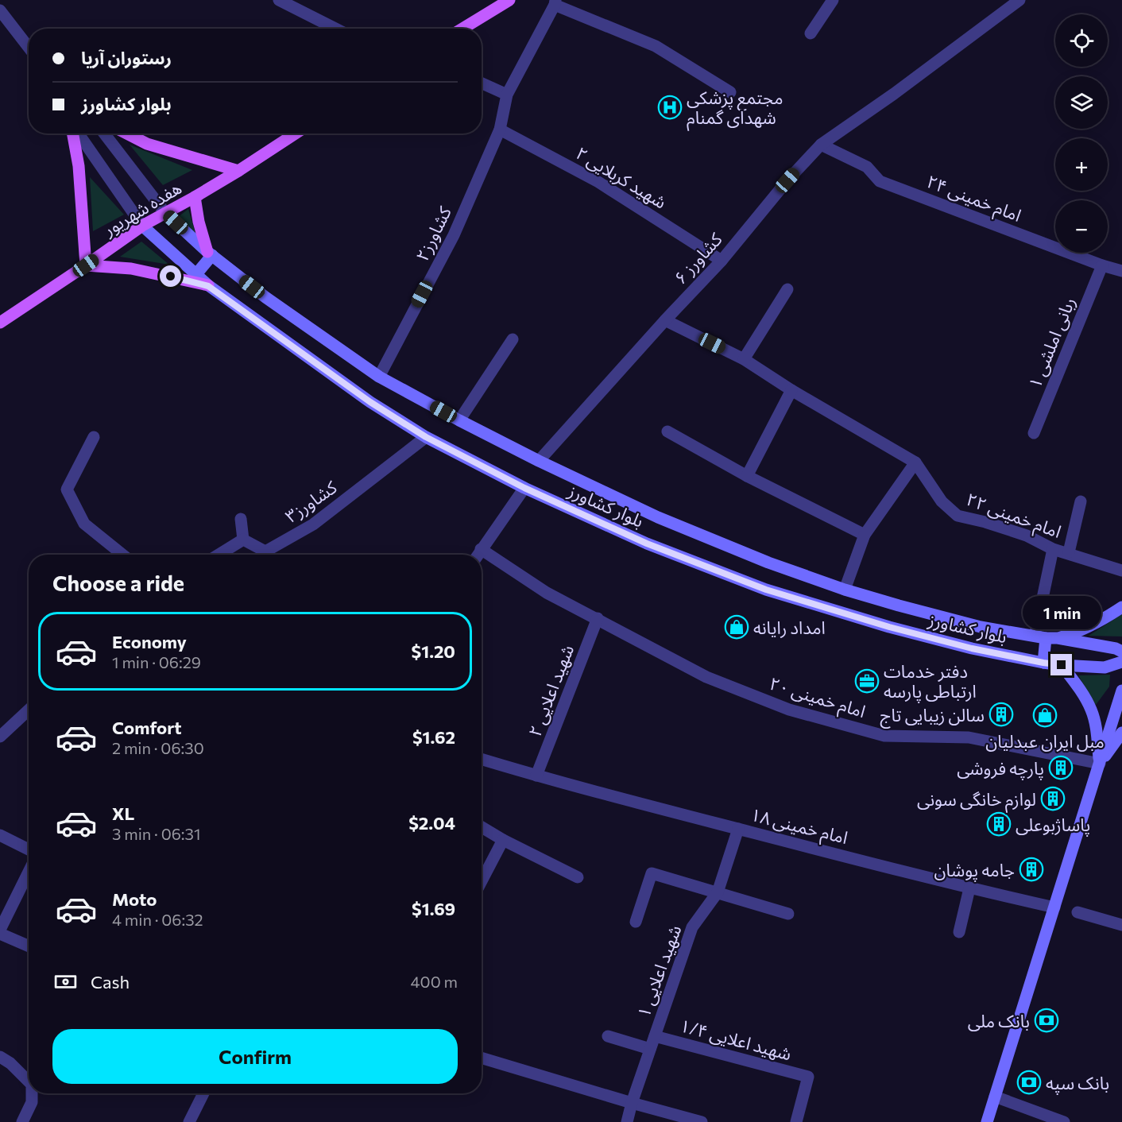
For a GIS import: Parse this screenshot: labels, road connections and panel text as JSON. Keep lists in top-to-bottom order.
{
  "streets": {
    "main road": ["هفده شهریور", "بلوار کشاورز"],
    "street": [
      "شهید کربلایی ۲",
      "امام خمینی ۲۴",
      "کشاورز۲",
      "کشاورز ۶",
      "ربانی املشی ۱",
      "کشاورز۳",
      "امام خمینی ۲۲",
      "شهید اعلایی ۲",
      "امام خمینی ۲۰",
      "امام خمینی ۱۸",
      "شهید اعلایی ۱",
      "شهید اعلایی ۱/۴"
    ]
  },
  "crossings": [
    ["شهید کربلایی ۲", "کشاورز۲"],
    ["شهید کربلایی ۲", "کشاورز ۶"],
    ["امام خمینی ۲۴", "کشاورز ۶"],
    ["امام خمینی ۲۴", "ربانی املشی ۱"],
    ["هفده شهریور", "بلوار کشاورز"],
    ["کشاورز۲", "بلوار کشاورز"],
    ["کشاورز ۶", "بلوار کشاورز"],
    ["کشاورز۳", "بلوار کشاورز"],
    ["شهید اعلایی ۲", "امام خمینی ۲۰"],
    ["شهید اعلایی ۲", "امام خمینی ۱۸"],
    ["امام خمینی ۱۸", "شهید اعلایی ۱"],
    ["شهید اعلایی ۱", "شهید اعلایی ۱/۴"]
  ],
  "places": {
    "hospital": ["مجتمع پزشکی شهدای گمنام"],
    "shop": ["امداد رایانه", "مبل ایران عبدلیان"],
    "office": ["دفتر خدمات ارتباطی پارسه"],
    "building": [
      "سالن زیبایی تاج",
      "پارچه فروشی",
      "لوازم خانگی سونی",
      "پاساژبوعلی",
      "جامه پوشان"
    ],
    "bank": ["بانک ملی", "بانک سپه"]
  },
  "page": {
    "map_buttons": ["+", "−"],
    "banner": ["رستوران آریا", "بلوار کشاورز"],
    "heading": "Choose a ride",
    "bubble": "1 min",
    "list": [
      {
        "name": "Economy",
        "note": "1 min · 06:29",
        "value": "$1.20"
      },
      {
        "name": "Comfort",
        "note": "2 min · 06:30",
        "value": "$1.62"
      },
      {
        "name": "XL",
        "note": "3 min · 06:31",
        "value": "$2.04"
      },
      {
        "name": "Moto",
        "note": "4 min · 06:32",
        "value": "$1.69"
      }
    ],
    "pay": ["Cash", "400 m"],
    "buttons": "Confirm"
  }
}
